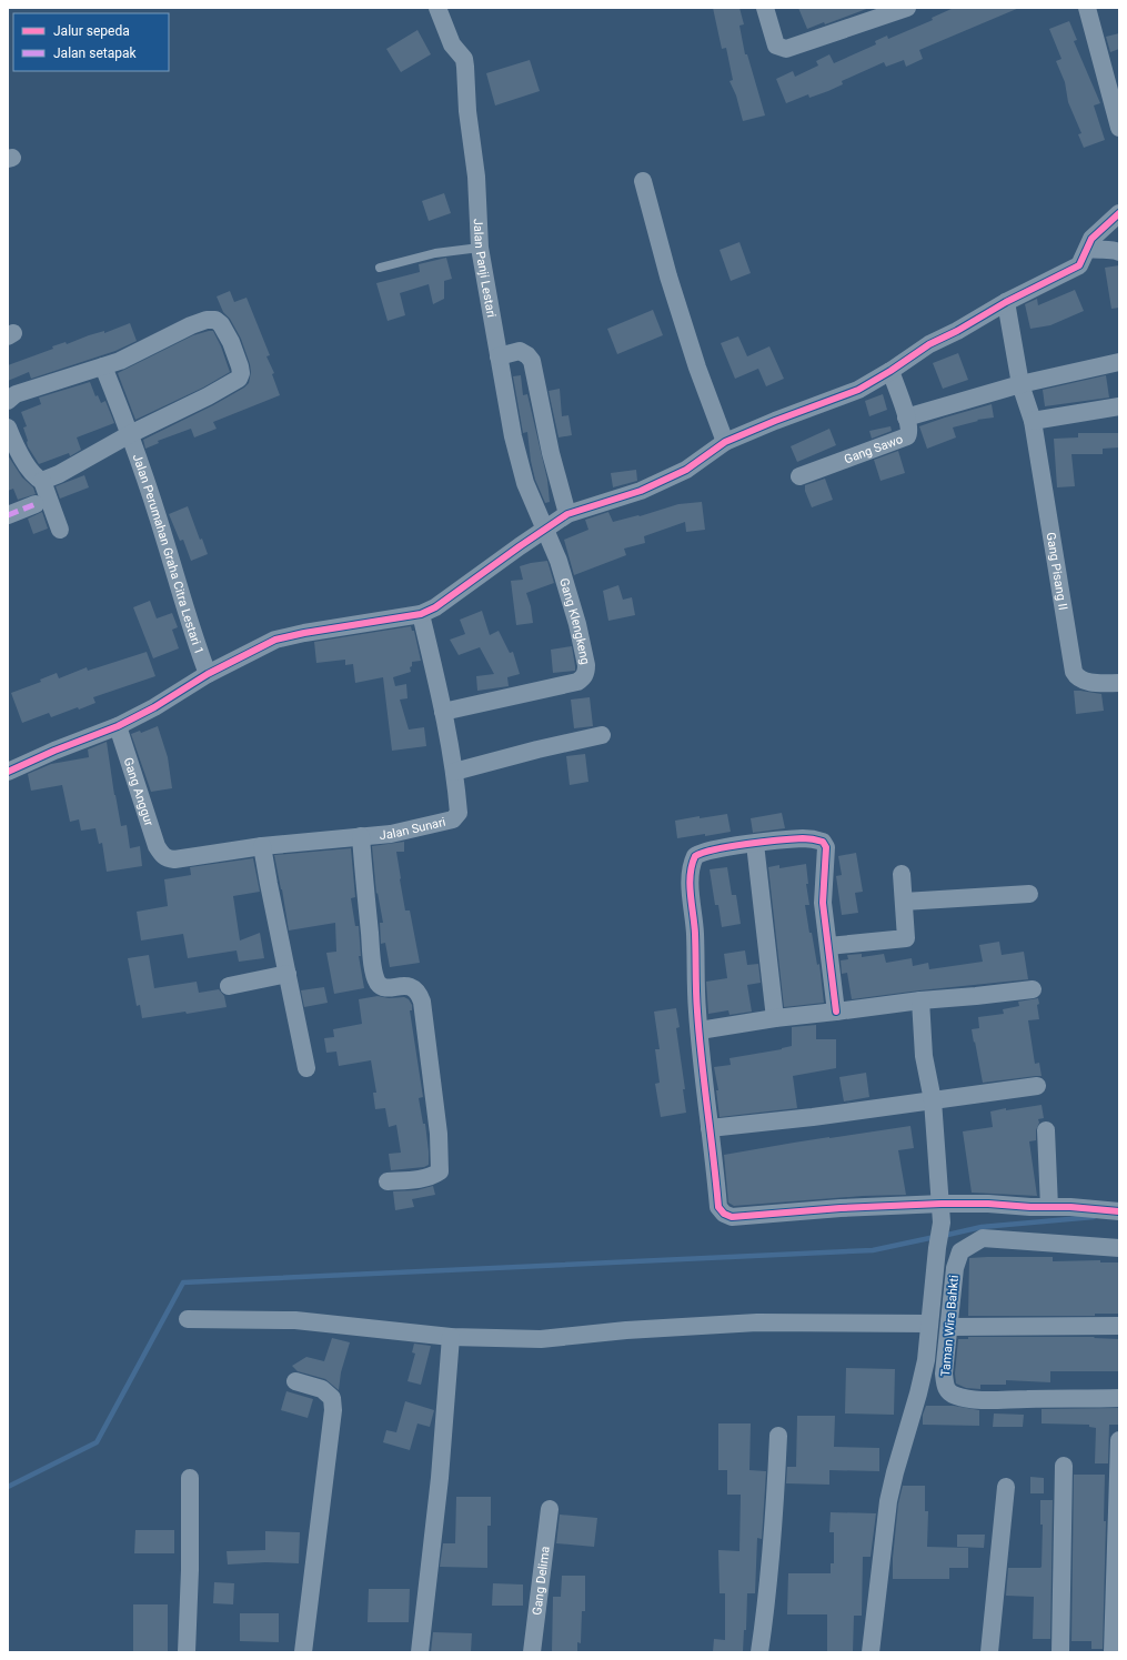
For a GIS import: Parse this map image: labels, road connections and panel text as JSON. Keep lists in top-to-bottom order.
{
  "streets": {
    "street": [
      "Jalan Panji Lestari",
      "Gang Sawo",
      "Jalan Perumahan Graha Citra Lestari 1",
      "Gang Pisang II",
      "Gang Klengkeng",
      "Gang Anggur",
      "Jalan Sunari",
      "Taman Wira Bahkti",
      "Gang Delima"
    ]
  },
  "crossings": [
    ["Jalan Panji Lestari", "Gang Klengkeng"],
    ["Gang Klengkeng", "Jalan Sunari"],
    ["Gang Anggur", "Jalan Sunari"]
  ],
  "legend": ["Jalur sepeda", "Jalan setapak"]
}
